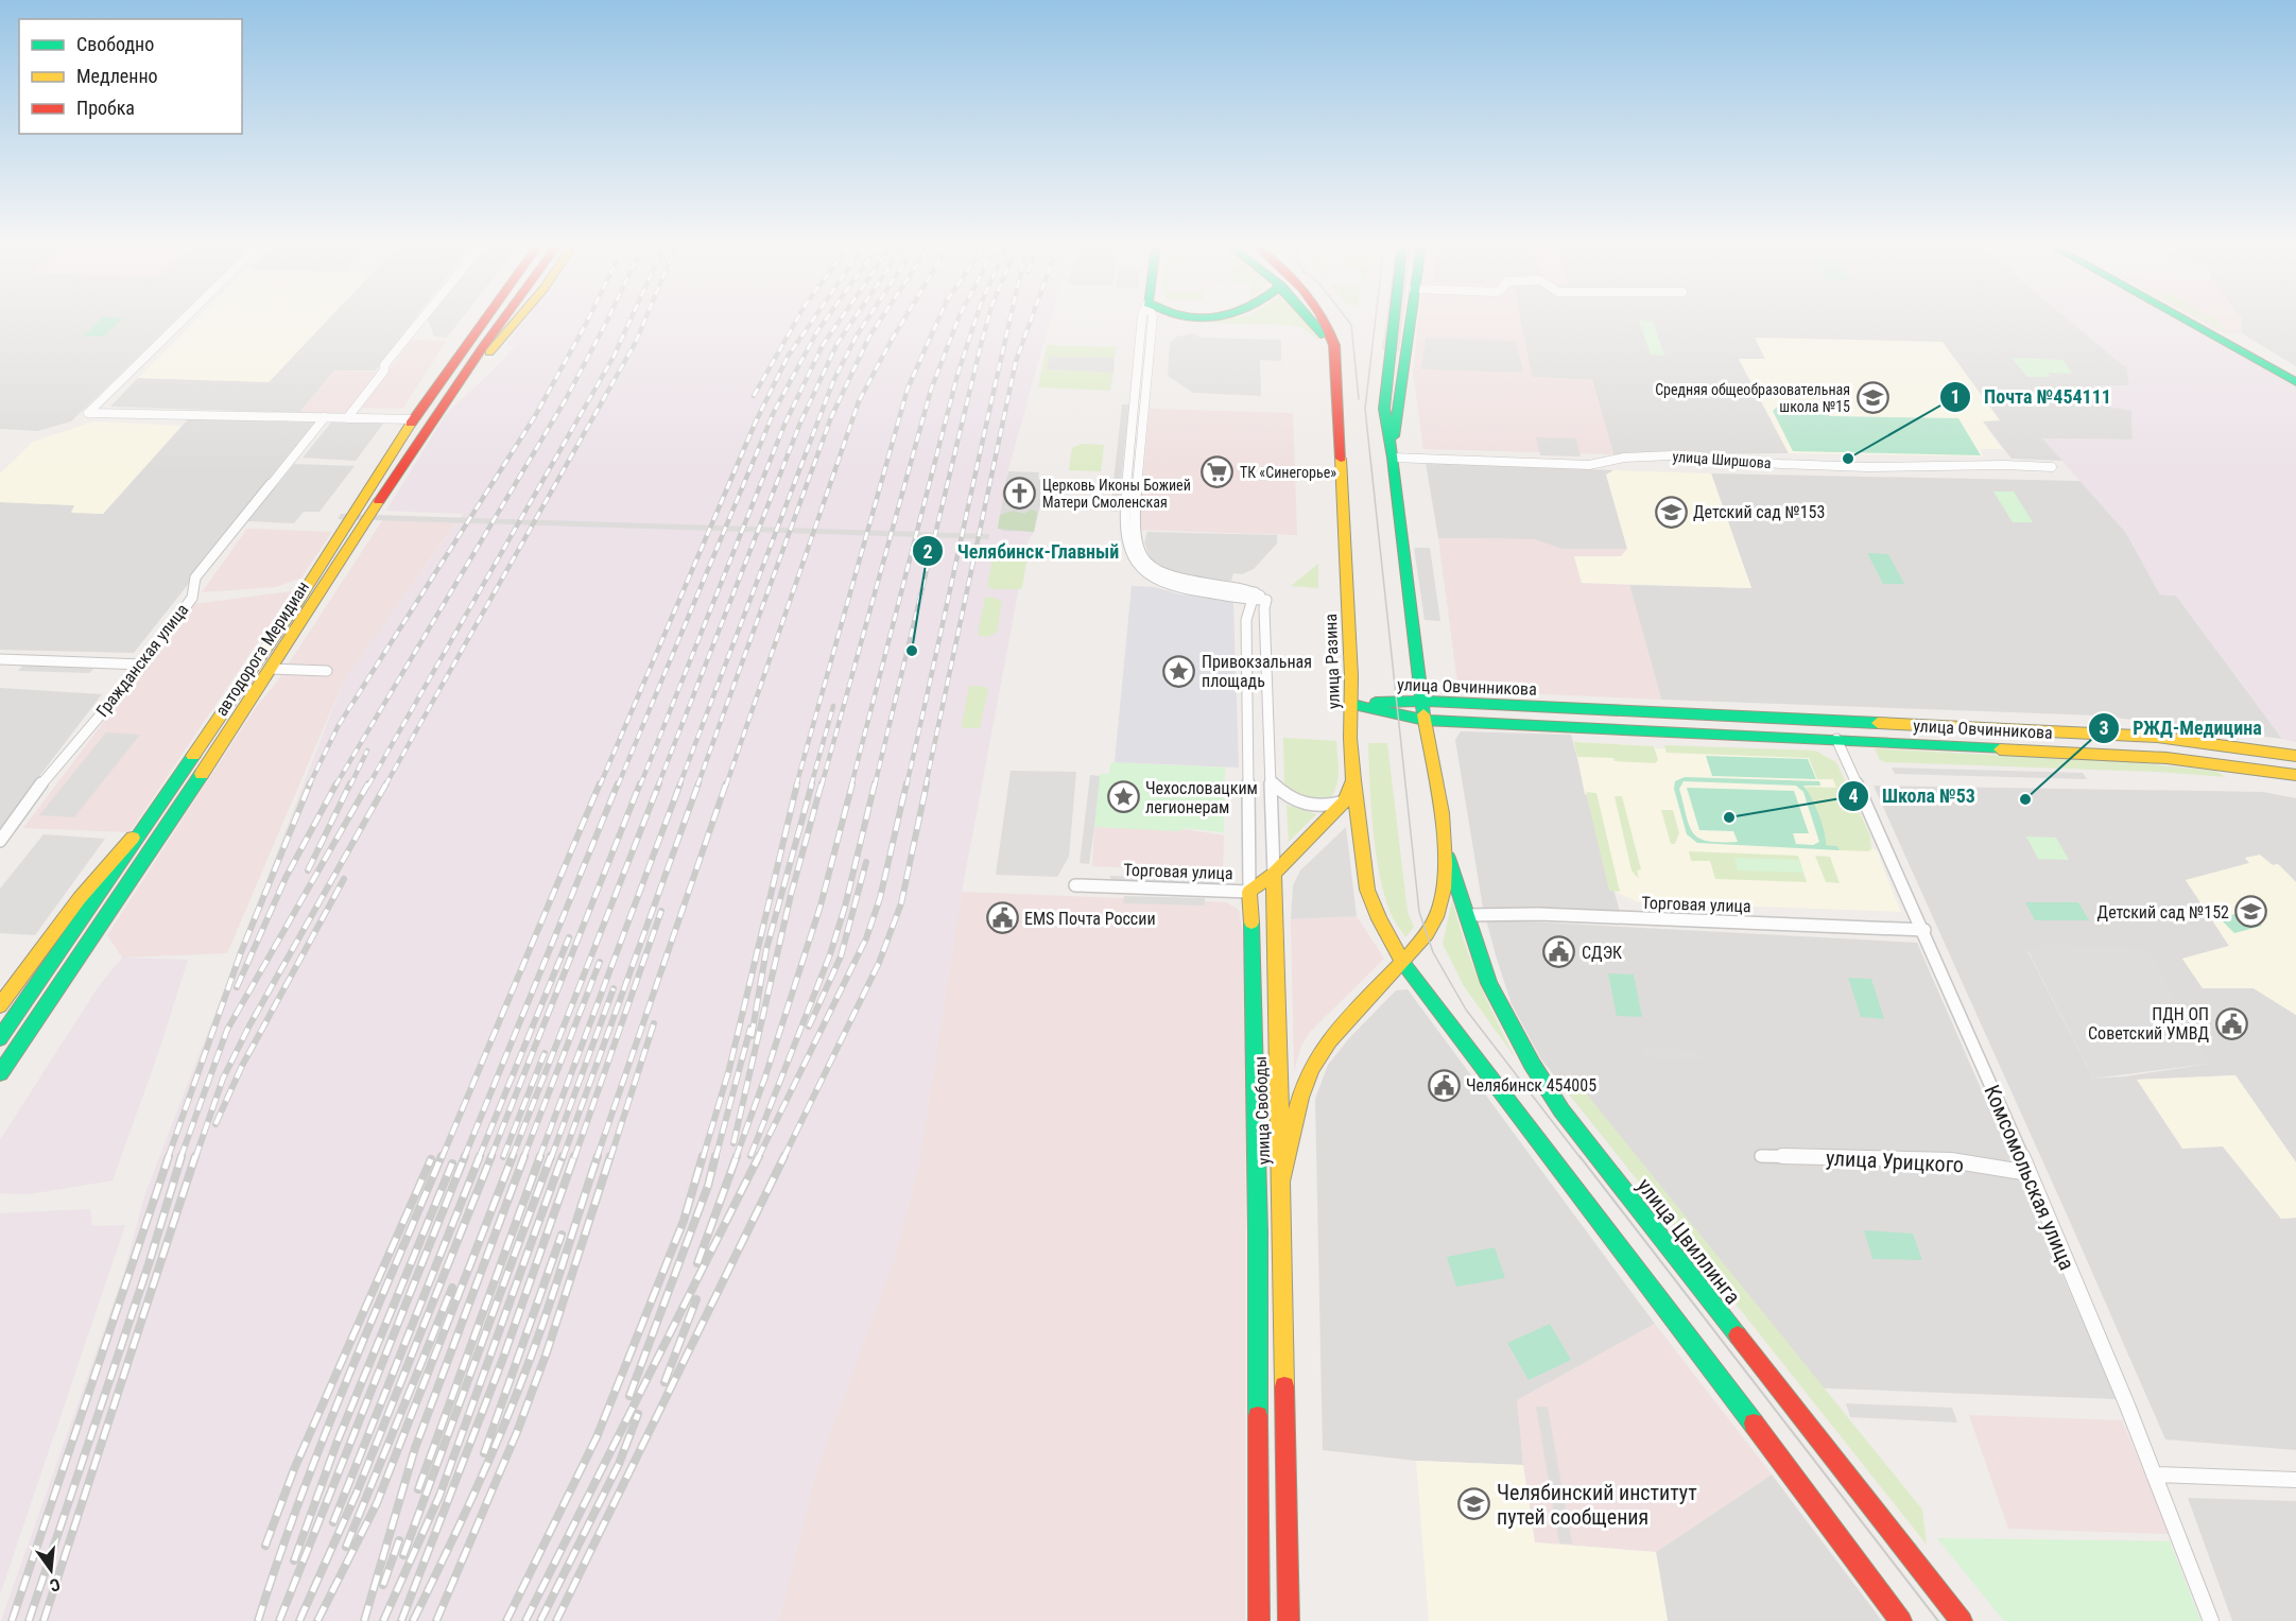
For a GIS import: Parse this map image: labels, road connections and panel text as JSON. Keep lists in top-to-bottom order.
{
  "streets": {
    "main road": [
      "автодорога Меридиан",
      "улица Разина",
      "улица Овчинникова",
      "Торговая улица",
      "улица Свободы",
      "улица Цвиллинга"
    ],
    "street": [
      "улица Ширшова",
      "Гражданская улица",
      "улица Урицкого",
      "Комсомольская улица"
    ]
  },
  "crossings": [
    ["улица Разина", "улица Овчинникова"],
    ["улица Овчинникова", "Комсомольская улица"],
    ["Торговая улица", "улица Свободы"],
    ["Торговая улица", "Комсомольская улица"],
    ["Торговая улица", "улица Цвиллинга"],
    ["улица Урицкого", "Комсомольская улица"]
  ],
  "places": {
    "school or university": [
      "Средняя общеобразовательная школа №15",
      "Детский сад №153",
      "Детский сад №152",
      "Челябинский институт путей сообщения"
    ],
    "other": [
      "Почта №454111",
      "Челябинск-Главный",
      "РЖД-Медицина",
      "Школа №53"
    ],
    "supermarket": ["ТК «Синегорье»"],
    "church": ["Церковь Иконы Божией Матери Смоленская"],
    "place": ["Привокзальная площадь", "Чехословацким легионерам"],
    "public building": [
      "EMS Почта России",
      "СДЭК",
      "ПДН ОП Советский УМВД",
      "Челябинск 454005"
    ]
  },
  "legend": ["Свободно", "Медленно", "Пробка"],
  "north": "bottom"
}
